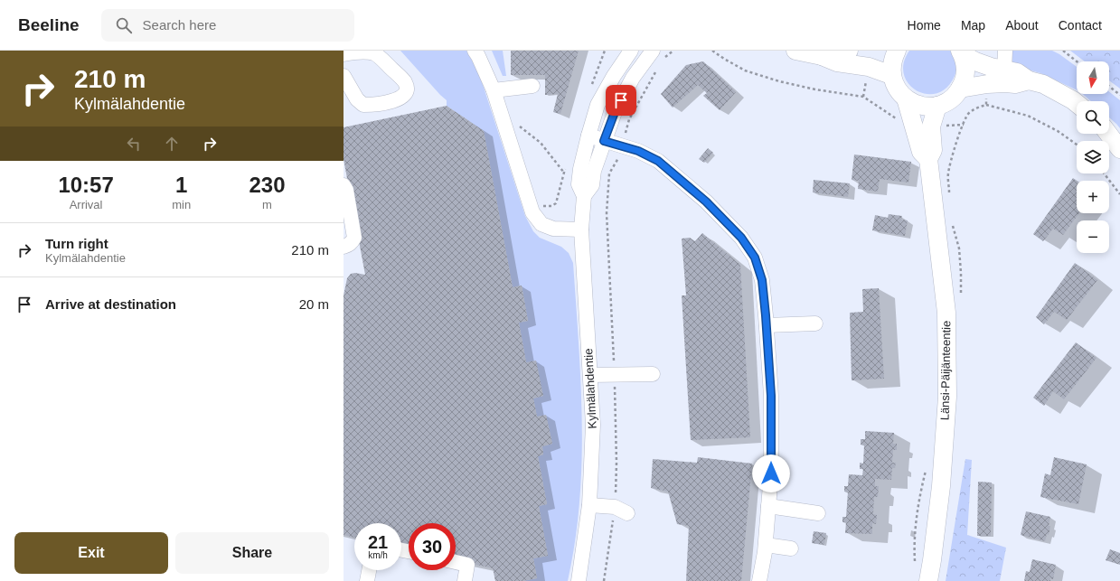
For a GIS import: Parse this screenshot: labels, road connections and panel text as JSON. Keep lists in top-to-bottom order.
{
  "streets": {
    "main road": ["Länsi-Päijänteentie"],
    "street": ["Kylmälahdentie"]
  },
  "north": "bottom",
  "page": {
    "header": "Beeline",
    "search": "Search here",
    "nav": [
      "Home",
      "Map",
      "About",
      "Contact"
    ],
    "turn": ["210 m", "Kylmälahdentie"],
    "map_buttons": ["+", "−"],
    "eta": [
      "10:57",
      "Arrival",
      "1",
      "min",
      "230",
      "m"
    ],
    "list": [
      {
        "name": "Turn right",
        "note": "Kylmälahdentie",
        "value": "210 m"
      },
      {
        "name": "Arrive at destination",
        "value": "20 m"
      }
    ],
    "speed": "21 km/h",
    "limit": "30",
    "buttons": ["Exit", "Share"]
  }
}
